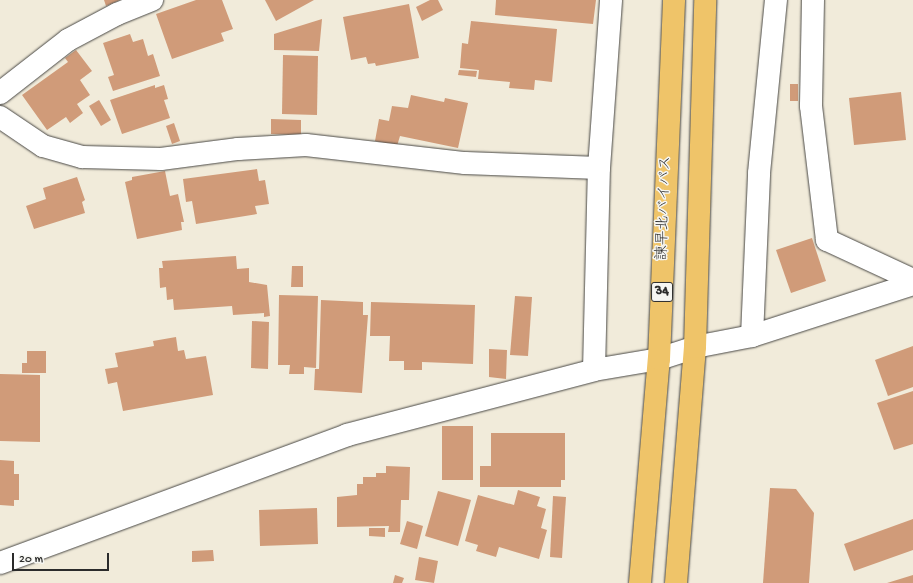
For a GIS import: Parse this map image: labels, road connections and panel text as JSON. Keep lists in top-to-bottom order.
{
  "streets": {
    "highway": ["諫早北バイパス", "34"]
  },
  "scale_bar": "20 m"
}
